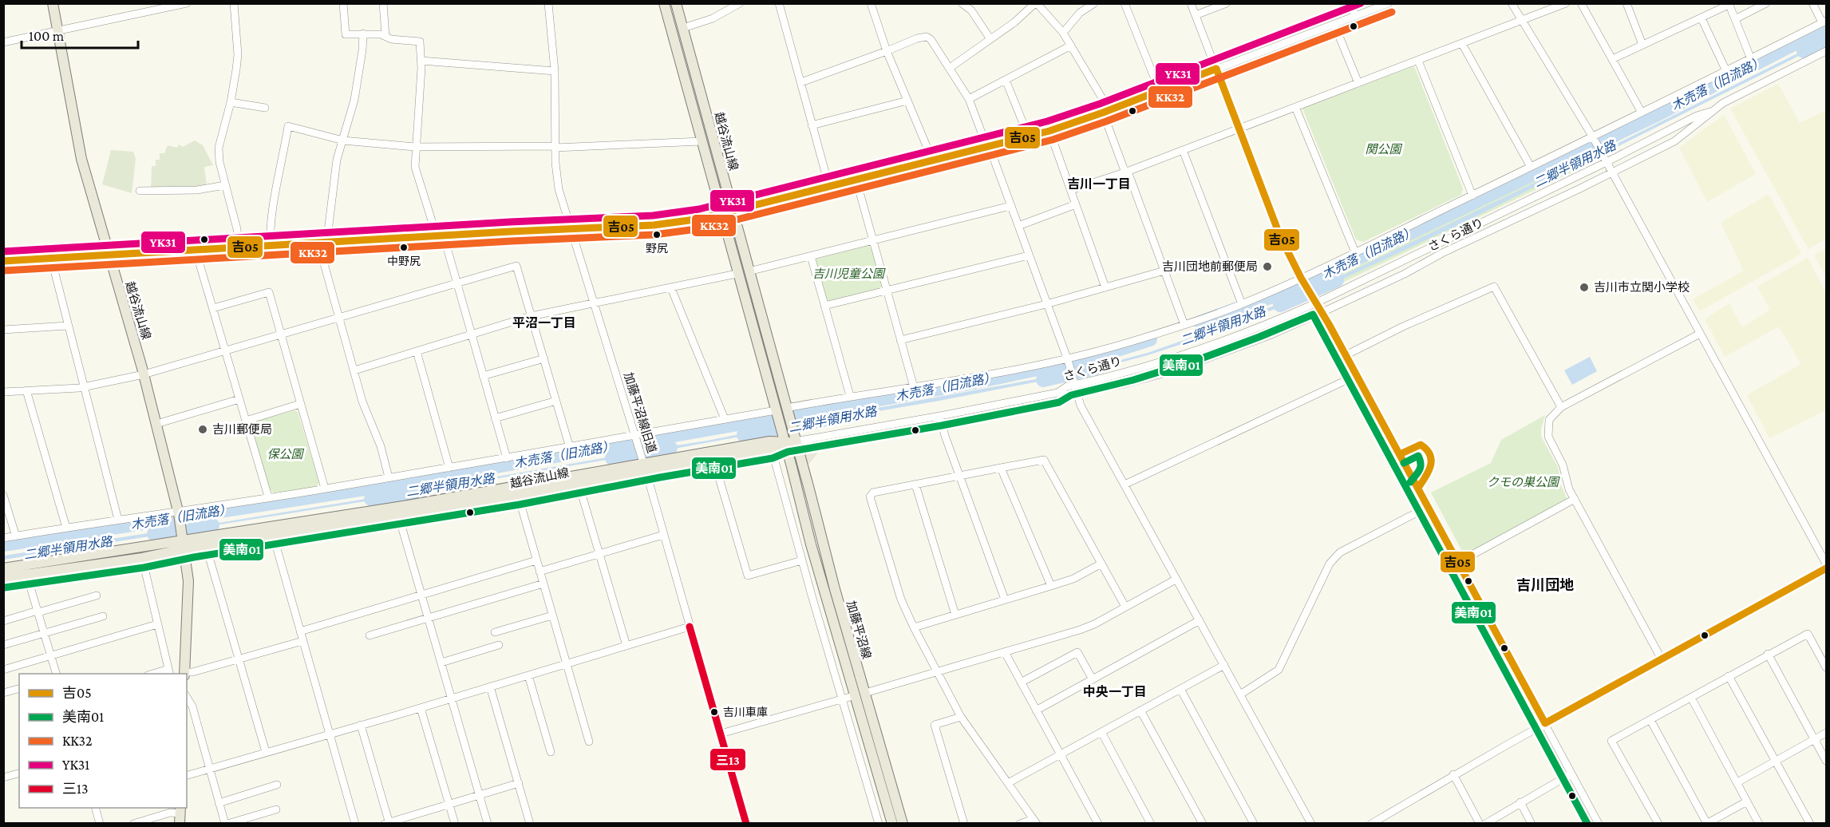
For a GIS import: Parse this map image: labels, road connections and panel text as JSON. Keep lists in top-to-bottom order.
{
  "streets": {
    "main road": ["越谷流山線", "加藤平沼線"],
    "street": ["さくら通り", "加藤平沼線旧道"]
  },
  "crossings": [
    ["越谷流山線", "加藤平沼線旧道"],
    ["越谷流山線", "加藤平沼線"]
  ],
  "districts": [
    "吉川一丁目",
    "平沼一丁目",
    "吉川団地",
    "中央一丁目"
  ],
  "water": ["木売落（旧流路）", "二郷半領用水路"],
  "parks": [
    "関公園",
    "吉川児童公園",
    "保公園",
    "クモの巣公園"
  ],
  "places": [
    "野尻",
    "中野尻",
    "吉川団地前郵便局",
    "吉川市立関小学校",
    "吉川郵便局",
    "吉川車庫"
  ],
  "lines": [
    "transit line YK31",
    "transit line KK32",
    "transit line 吉05",
    "transit line 美南01",
    "transit line 三13"
  ],
  "legend": [
    "吉05",
    "美南01",
    "KK32",
    "YK31",
    "三13"
  ],
  "scale_bar": "100 m"
}
